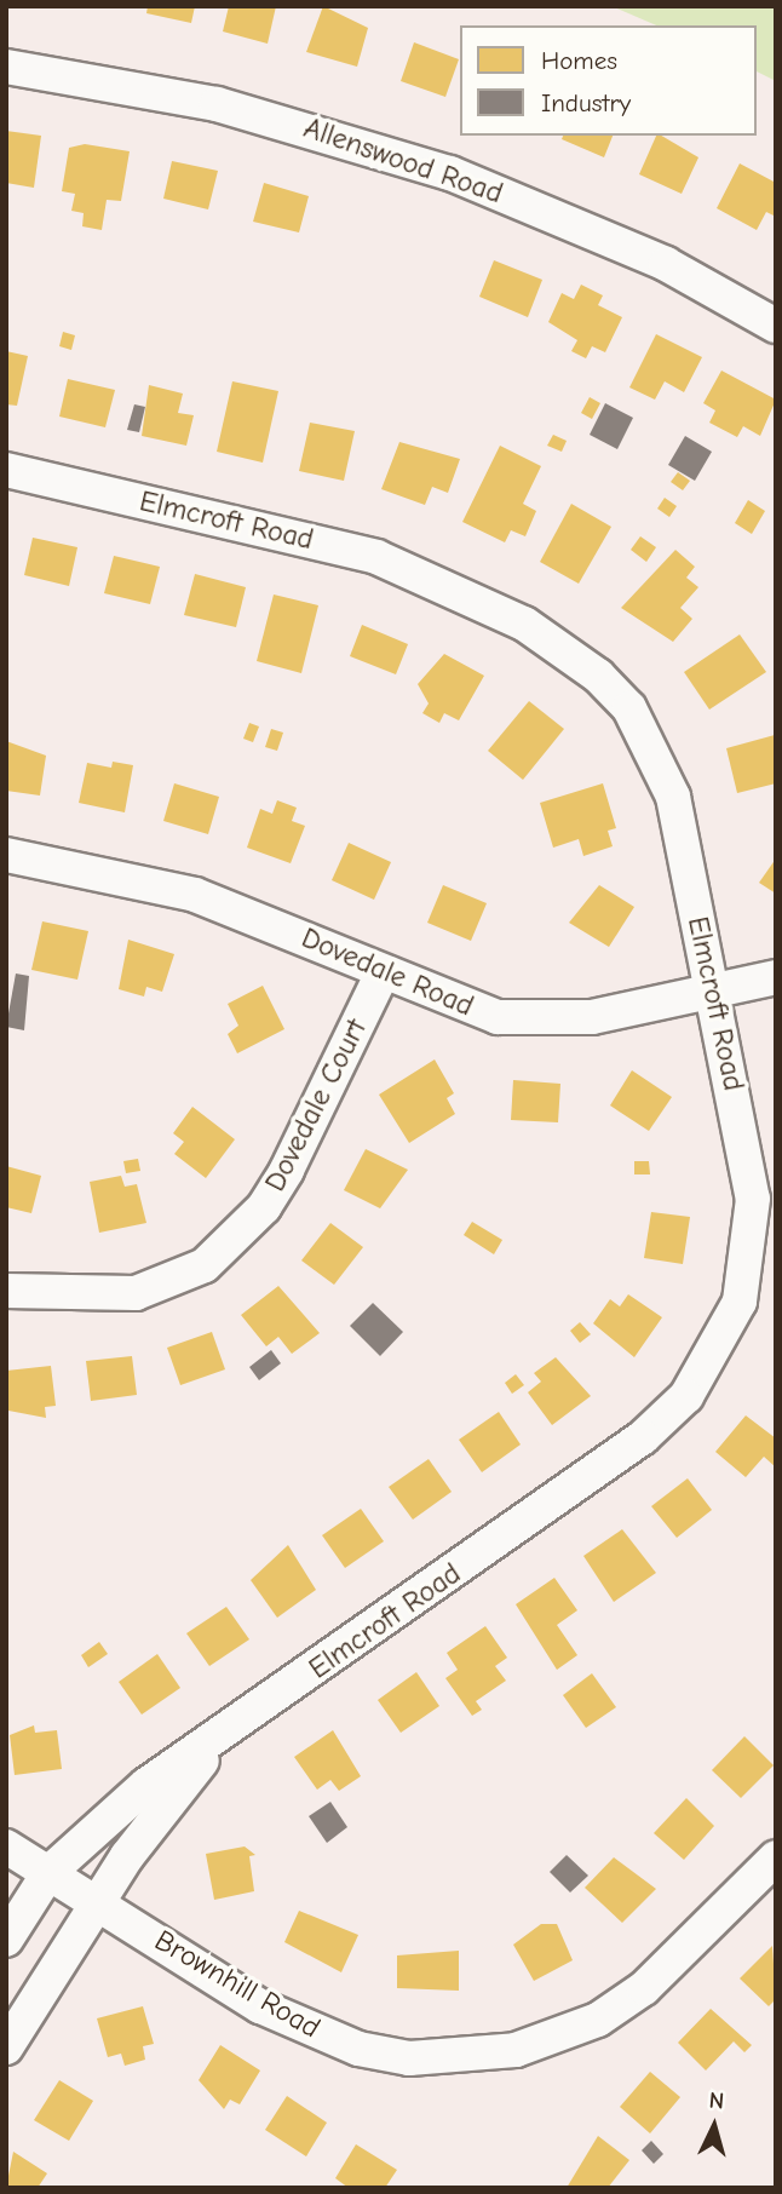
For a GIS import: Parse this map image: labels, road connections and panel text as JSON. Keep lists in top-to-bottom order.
{
  "streets": {
    "street": [
      "Allenswood Road",
      "Elmcroft Road",
      "Dovedale Road",
      "Dovedale Court",
      "Brownhill Road"
    ]
  },
  "crossings": [
    ["Elmcroft Road", "Dovedale Road"],
    ["Elmcroft Road", "Brownhill Road"],
    ["Dovedale Road", "Dovedale Court"]
  ],
  "legend": ["Homes", "Industry"],
  "north": "top"
}
